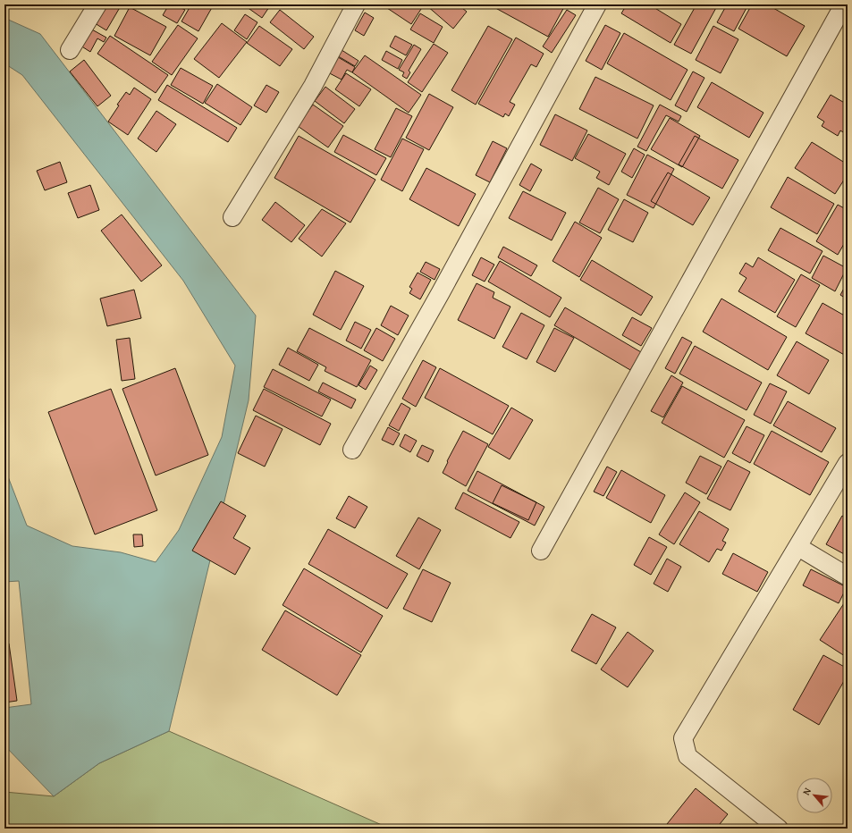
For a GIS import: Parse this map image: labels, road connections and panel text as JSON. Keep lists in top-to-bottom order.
{
  "north": "top left"
}
